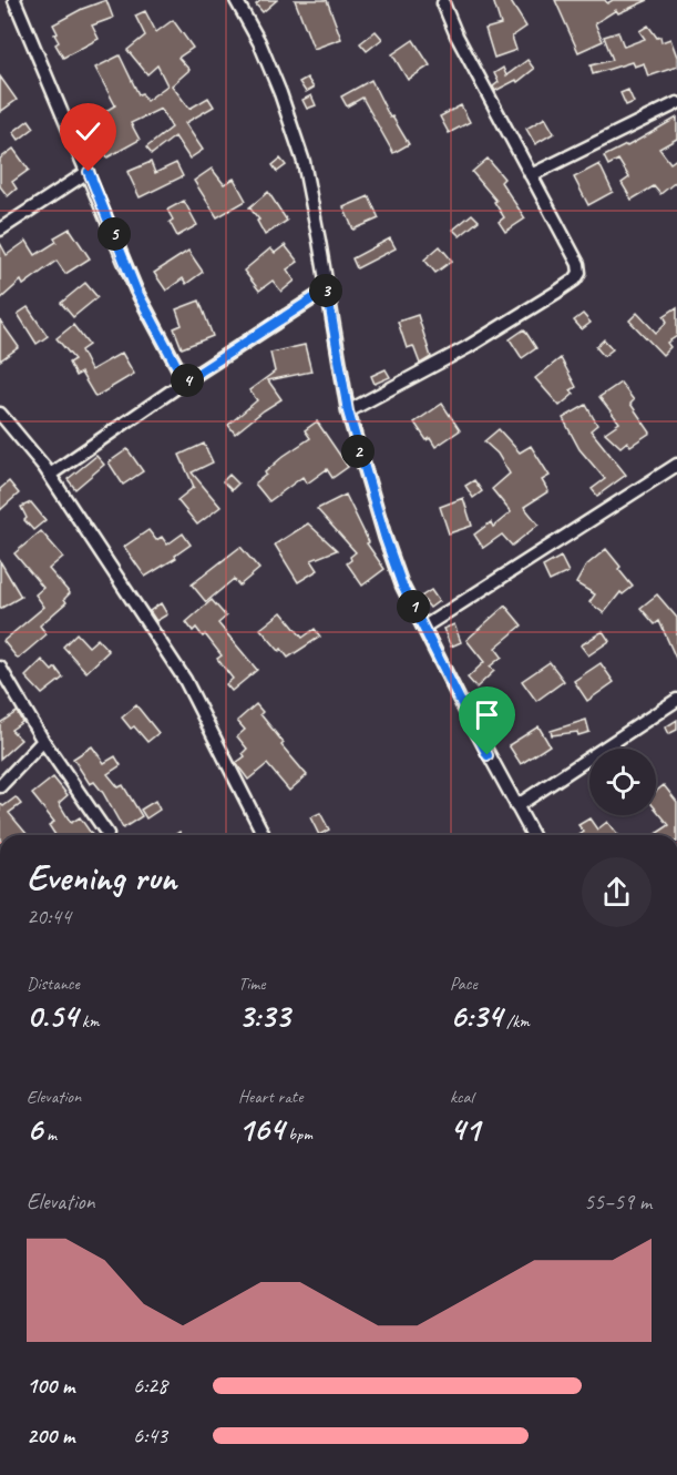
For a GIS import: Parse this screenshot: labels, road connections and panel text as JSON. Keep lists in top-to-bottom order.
{
  "page": {
    "pins": [
      "5",
      "3",
      "4",
      "2",
      "1"
    ],
    "heading": ["Evening run", "20:44"],
    "stats": [
      ["Distance", "0.54 km"],
      ["Time", "3:33"],
      ["Pace", "6:34 /km"],
      ["Elevation", "6 m"],
      ["Heart rate", "164 bpm"],
      ["kcal", "41"]
    ],
    "chart": ["Elevation", "55–59 m"],
    "list": [
      {
        "name": "100 m",
        "note": "6:28"
      },
      {
        "name": "200 m",
        "note": "6:43"
      }
    ]
  }
}
